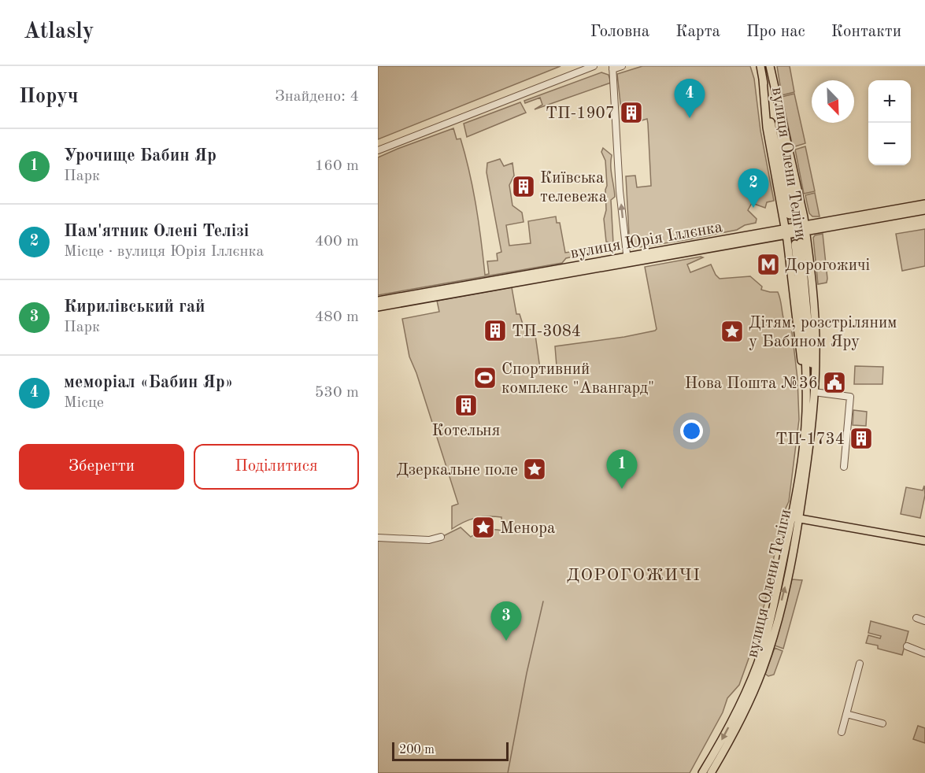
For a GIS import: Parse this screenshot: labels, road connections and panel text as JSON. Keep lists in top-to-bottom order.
{
  "streets": {
    "main road": ["вулиця Олени Теліги", "вулиця Юрія Іллєнка"]
  },
  "crossings": [
    ["вулиця Олени Теліги", "вулиця Юрія Іллєнка"]
  ],
  "districts": ["ДОРОГОЖИЧІ"],
  "places": {
    "building": [
      "ТП-1907",
      "Київська телевежа",
      "ТП-3084",
      "Котельня",
      "ТП-1734"
    ],
    "metro station": ["Дорогожичі"],
    "place": ["Дітям, розстріляним у Бабином Яру", "Дзеркальне поле", "Менора"],
    "sports": ["Спортивний комплекс \"Авангард\""],
    "public building": ["Нова Пошта №36"]
  },
  "scale_bar": "200 m",
  "north": "bottom right",
  "page": {
    "header": "Atlasly",
    "nav": [
      "Головна",
      "Карта",
      "Про нас",
      "Контакти"
    ],
    "heading": ["Поруч", "Знайдено: 4"],
    "pins": [
      "4",
      "2",
      "1",
      "3"
    ],
    "map_buttons": ["+", "−"],
    "list": [
      {
        "mark": "1",
        "name": "Урочище Бабин Яр",
        "note": "Парк",
        "value": "160 m"
      },
      {
        "mark": "2",
        "name": "Пам'ятник Олені Телізі",
        "note": "Місце · вулиця Юрія Іллєнка",
        "value": "400 m"
      },
      {
        "mark": "3",
        "name": "Кирилівський гай",
        "note": "Парк",
        "value": "480 m"
      },
      {
        "mark": "4",
        "name": "меморіал «Бабин Яр»",
        "note": "Місце",
        "value": "530 m"
      }
    ],
    "buttons": ["Зберегти", "Поділитися"],
    "scale": "200 m"
  }
}
